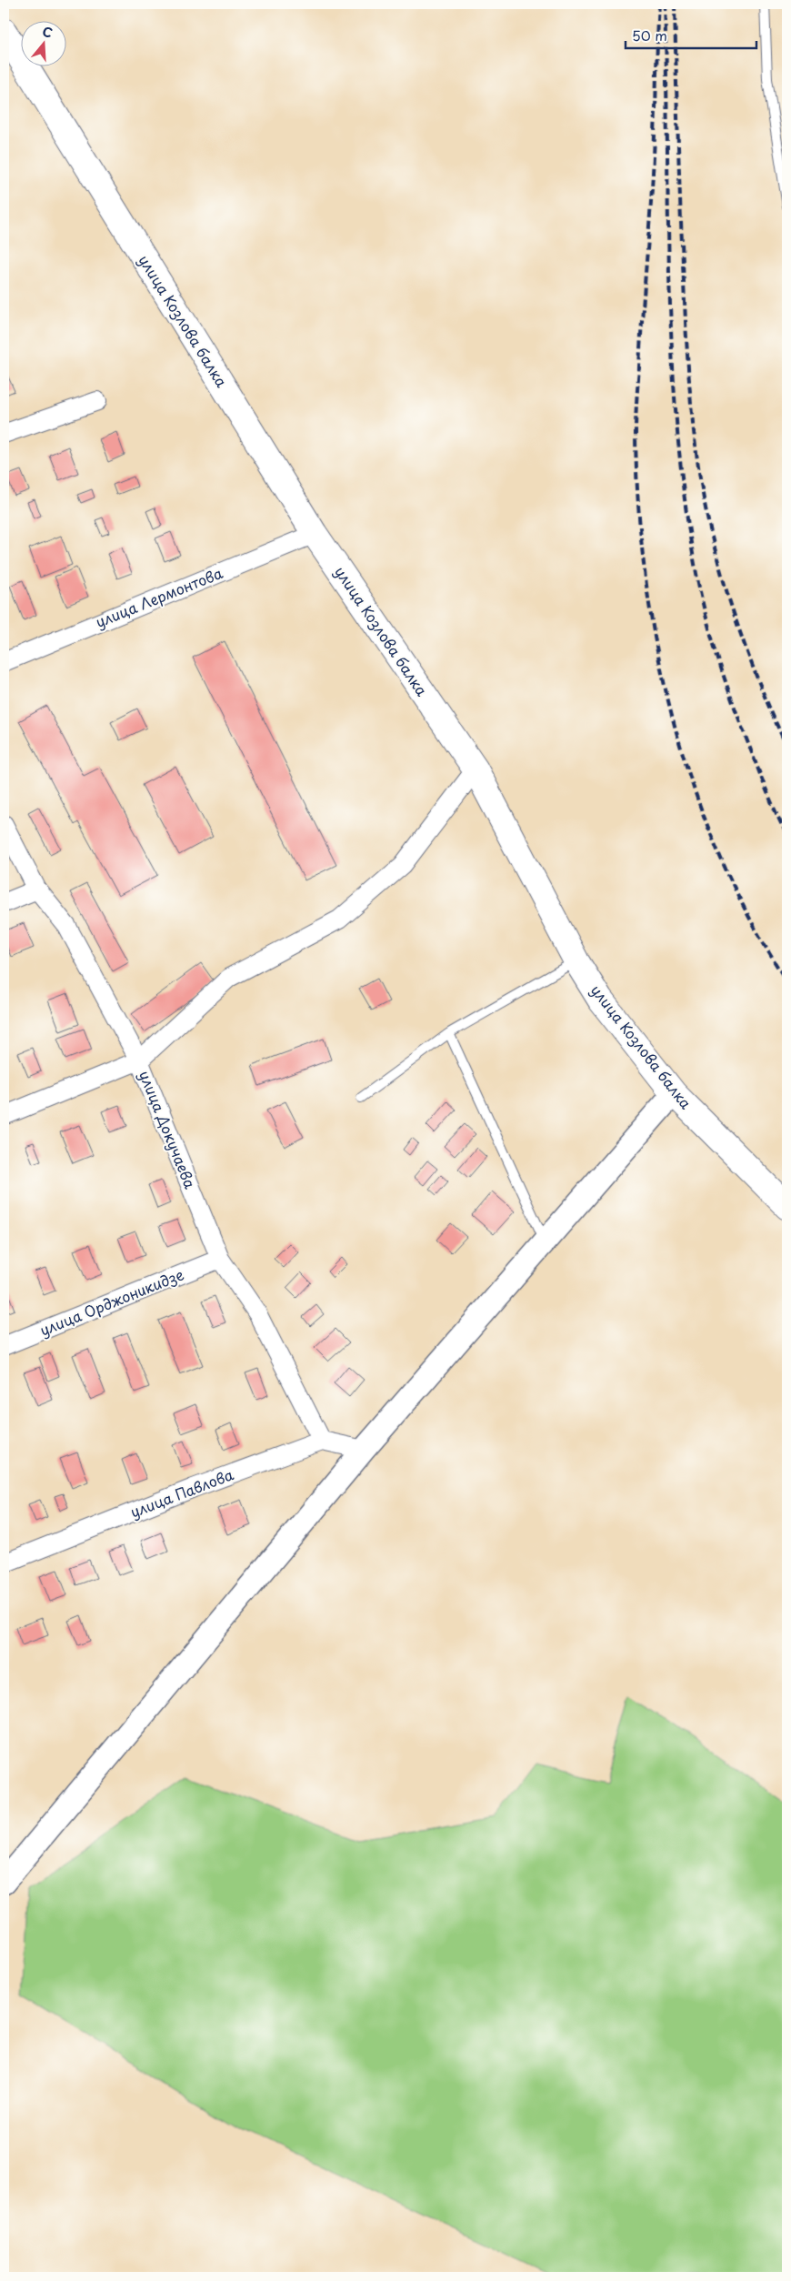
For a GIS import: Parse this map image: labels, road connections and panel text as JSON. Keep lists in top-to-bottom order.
{
  "streets": {
    "main road": ["улица Козлова балка"],
    "street": [
      "улица Лермонтова",
      "улица Докучаева",
      "улица Орджоникидзе",
      "улица Павлова"
    ]
  },
  "crossings": [
    ["улица Козлова балка", "улица Лермонтова"],
    ["улица Докучаева", "улица Орджоникидзе"],
    ["улица Докучаева", "улица Павлова"]
  ],
  "scale_bar": "50 m",
  "north": "top"
}
